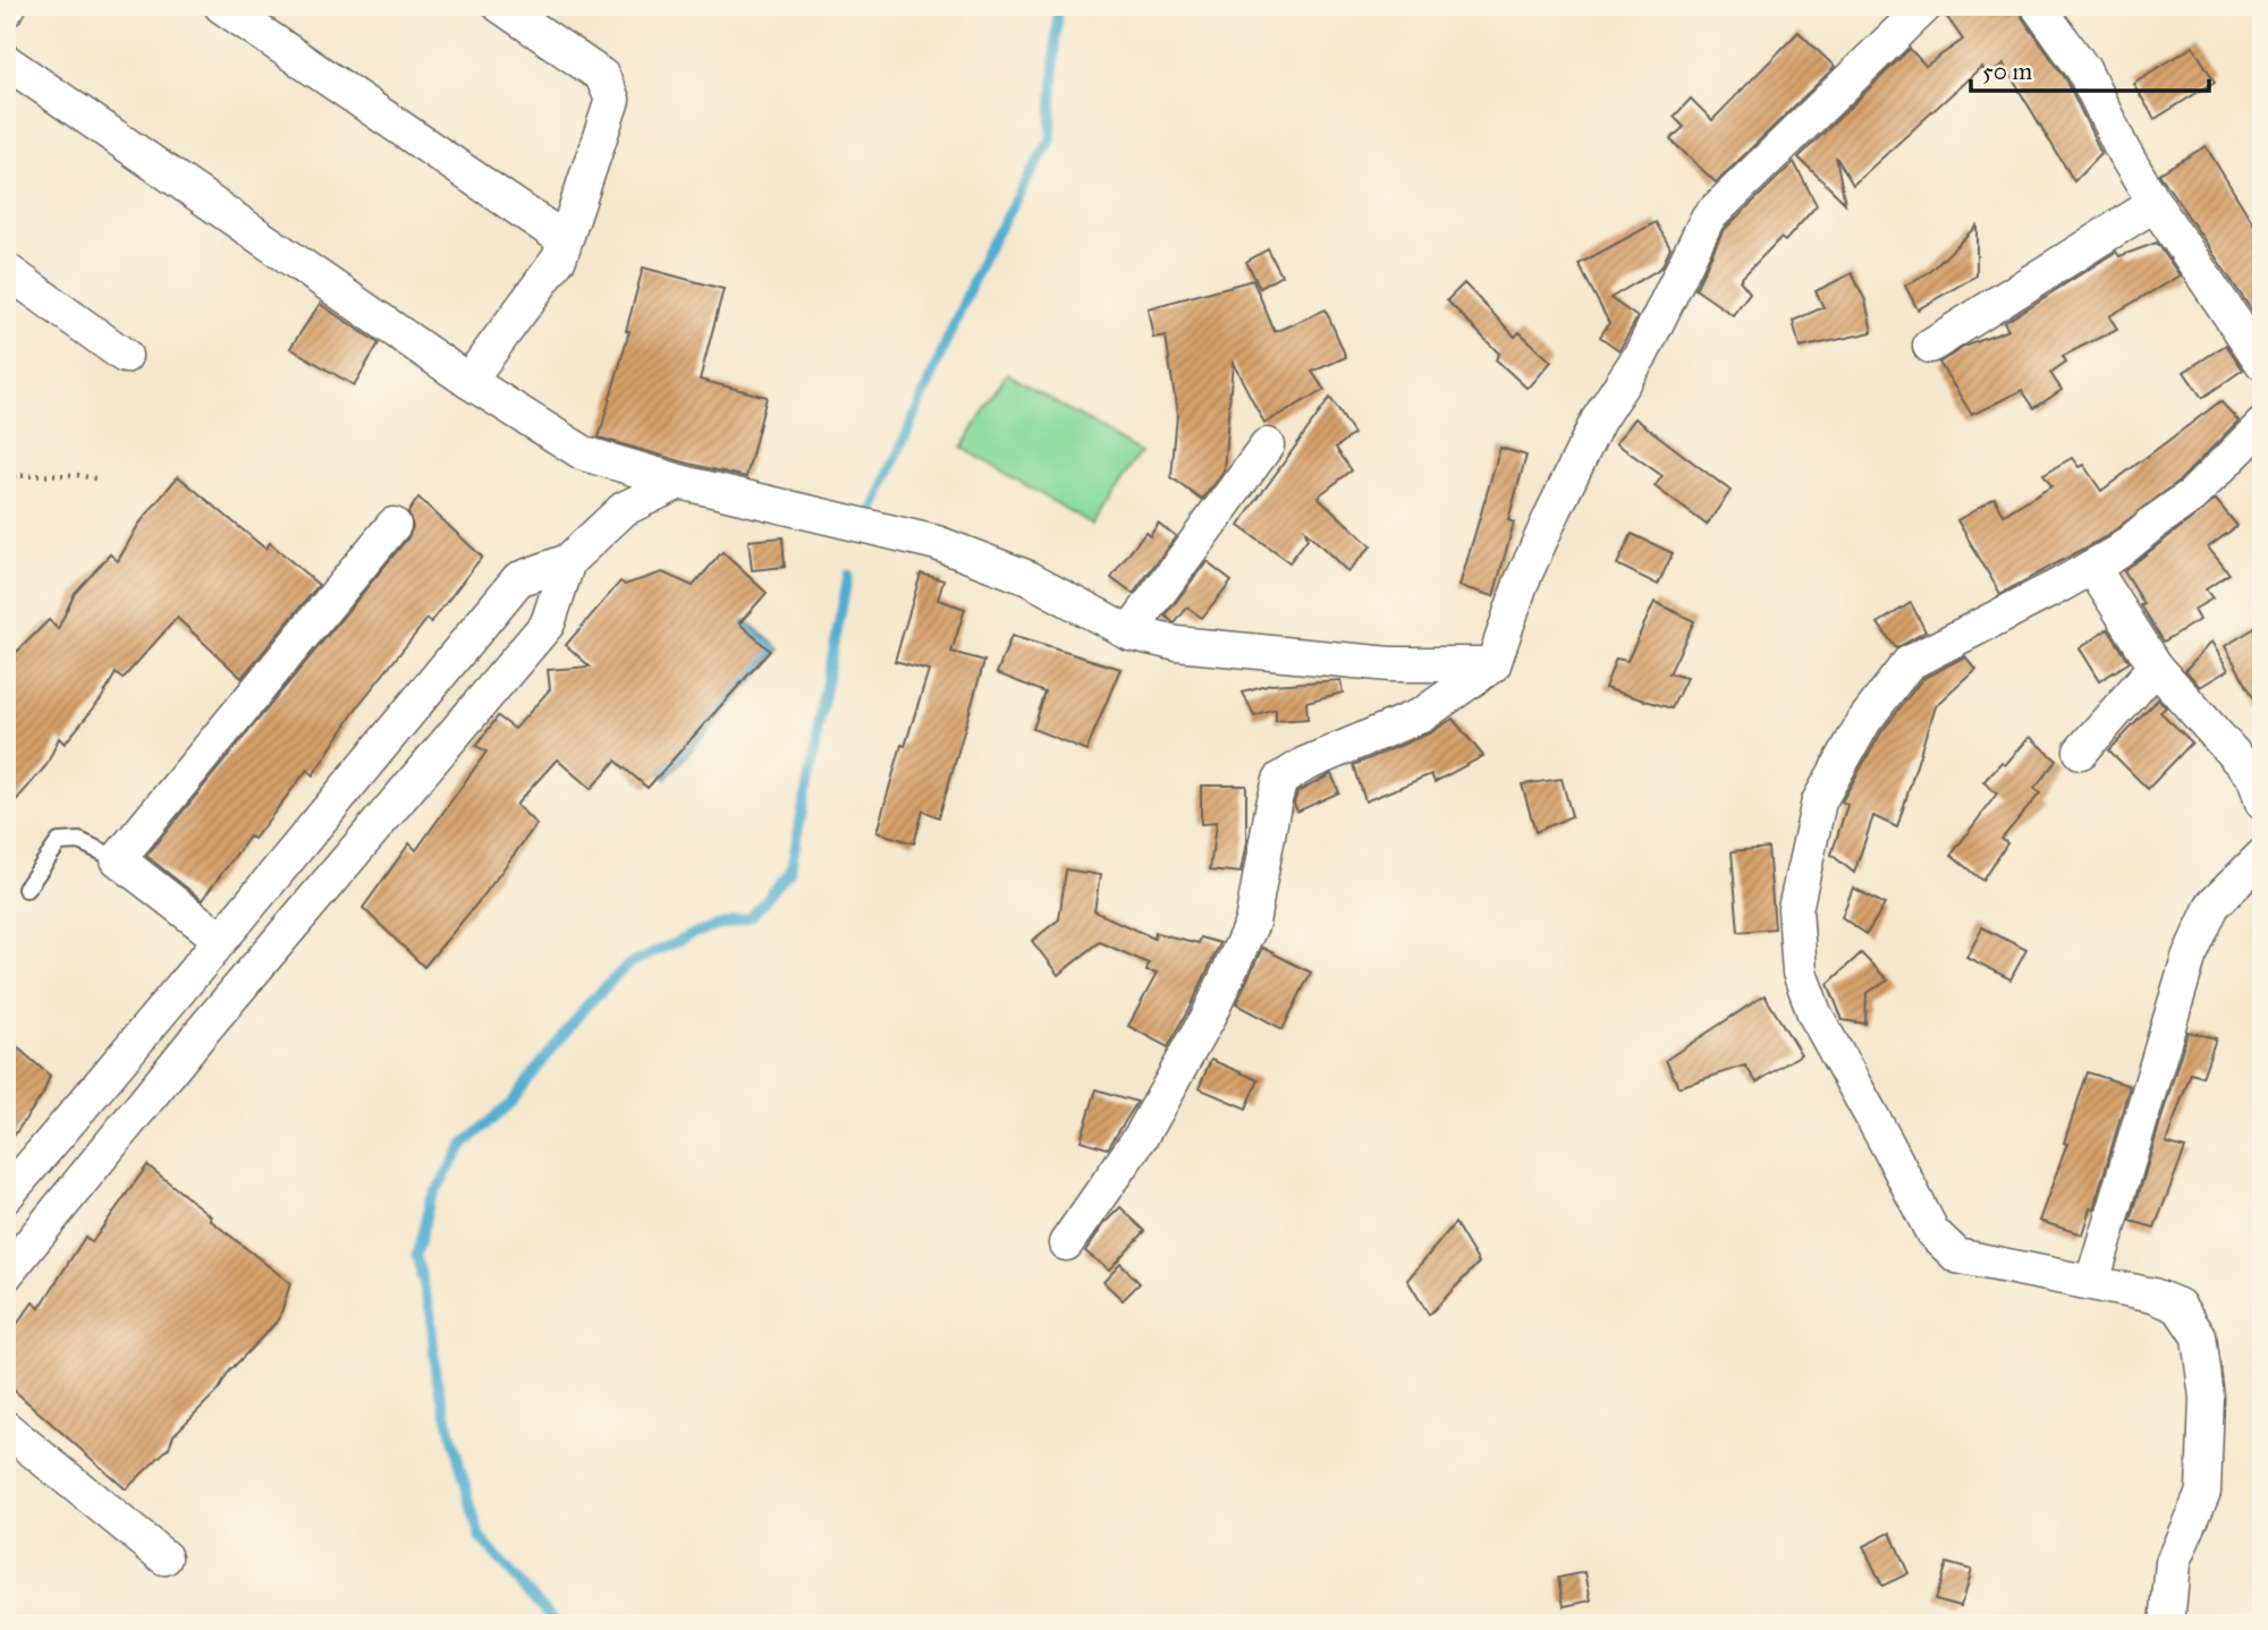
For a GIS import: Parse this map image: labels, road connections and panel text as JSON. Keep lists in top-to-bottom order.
{
  "scale_bar": "50 m"
}
